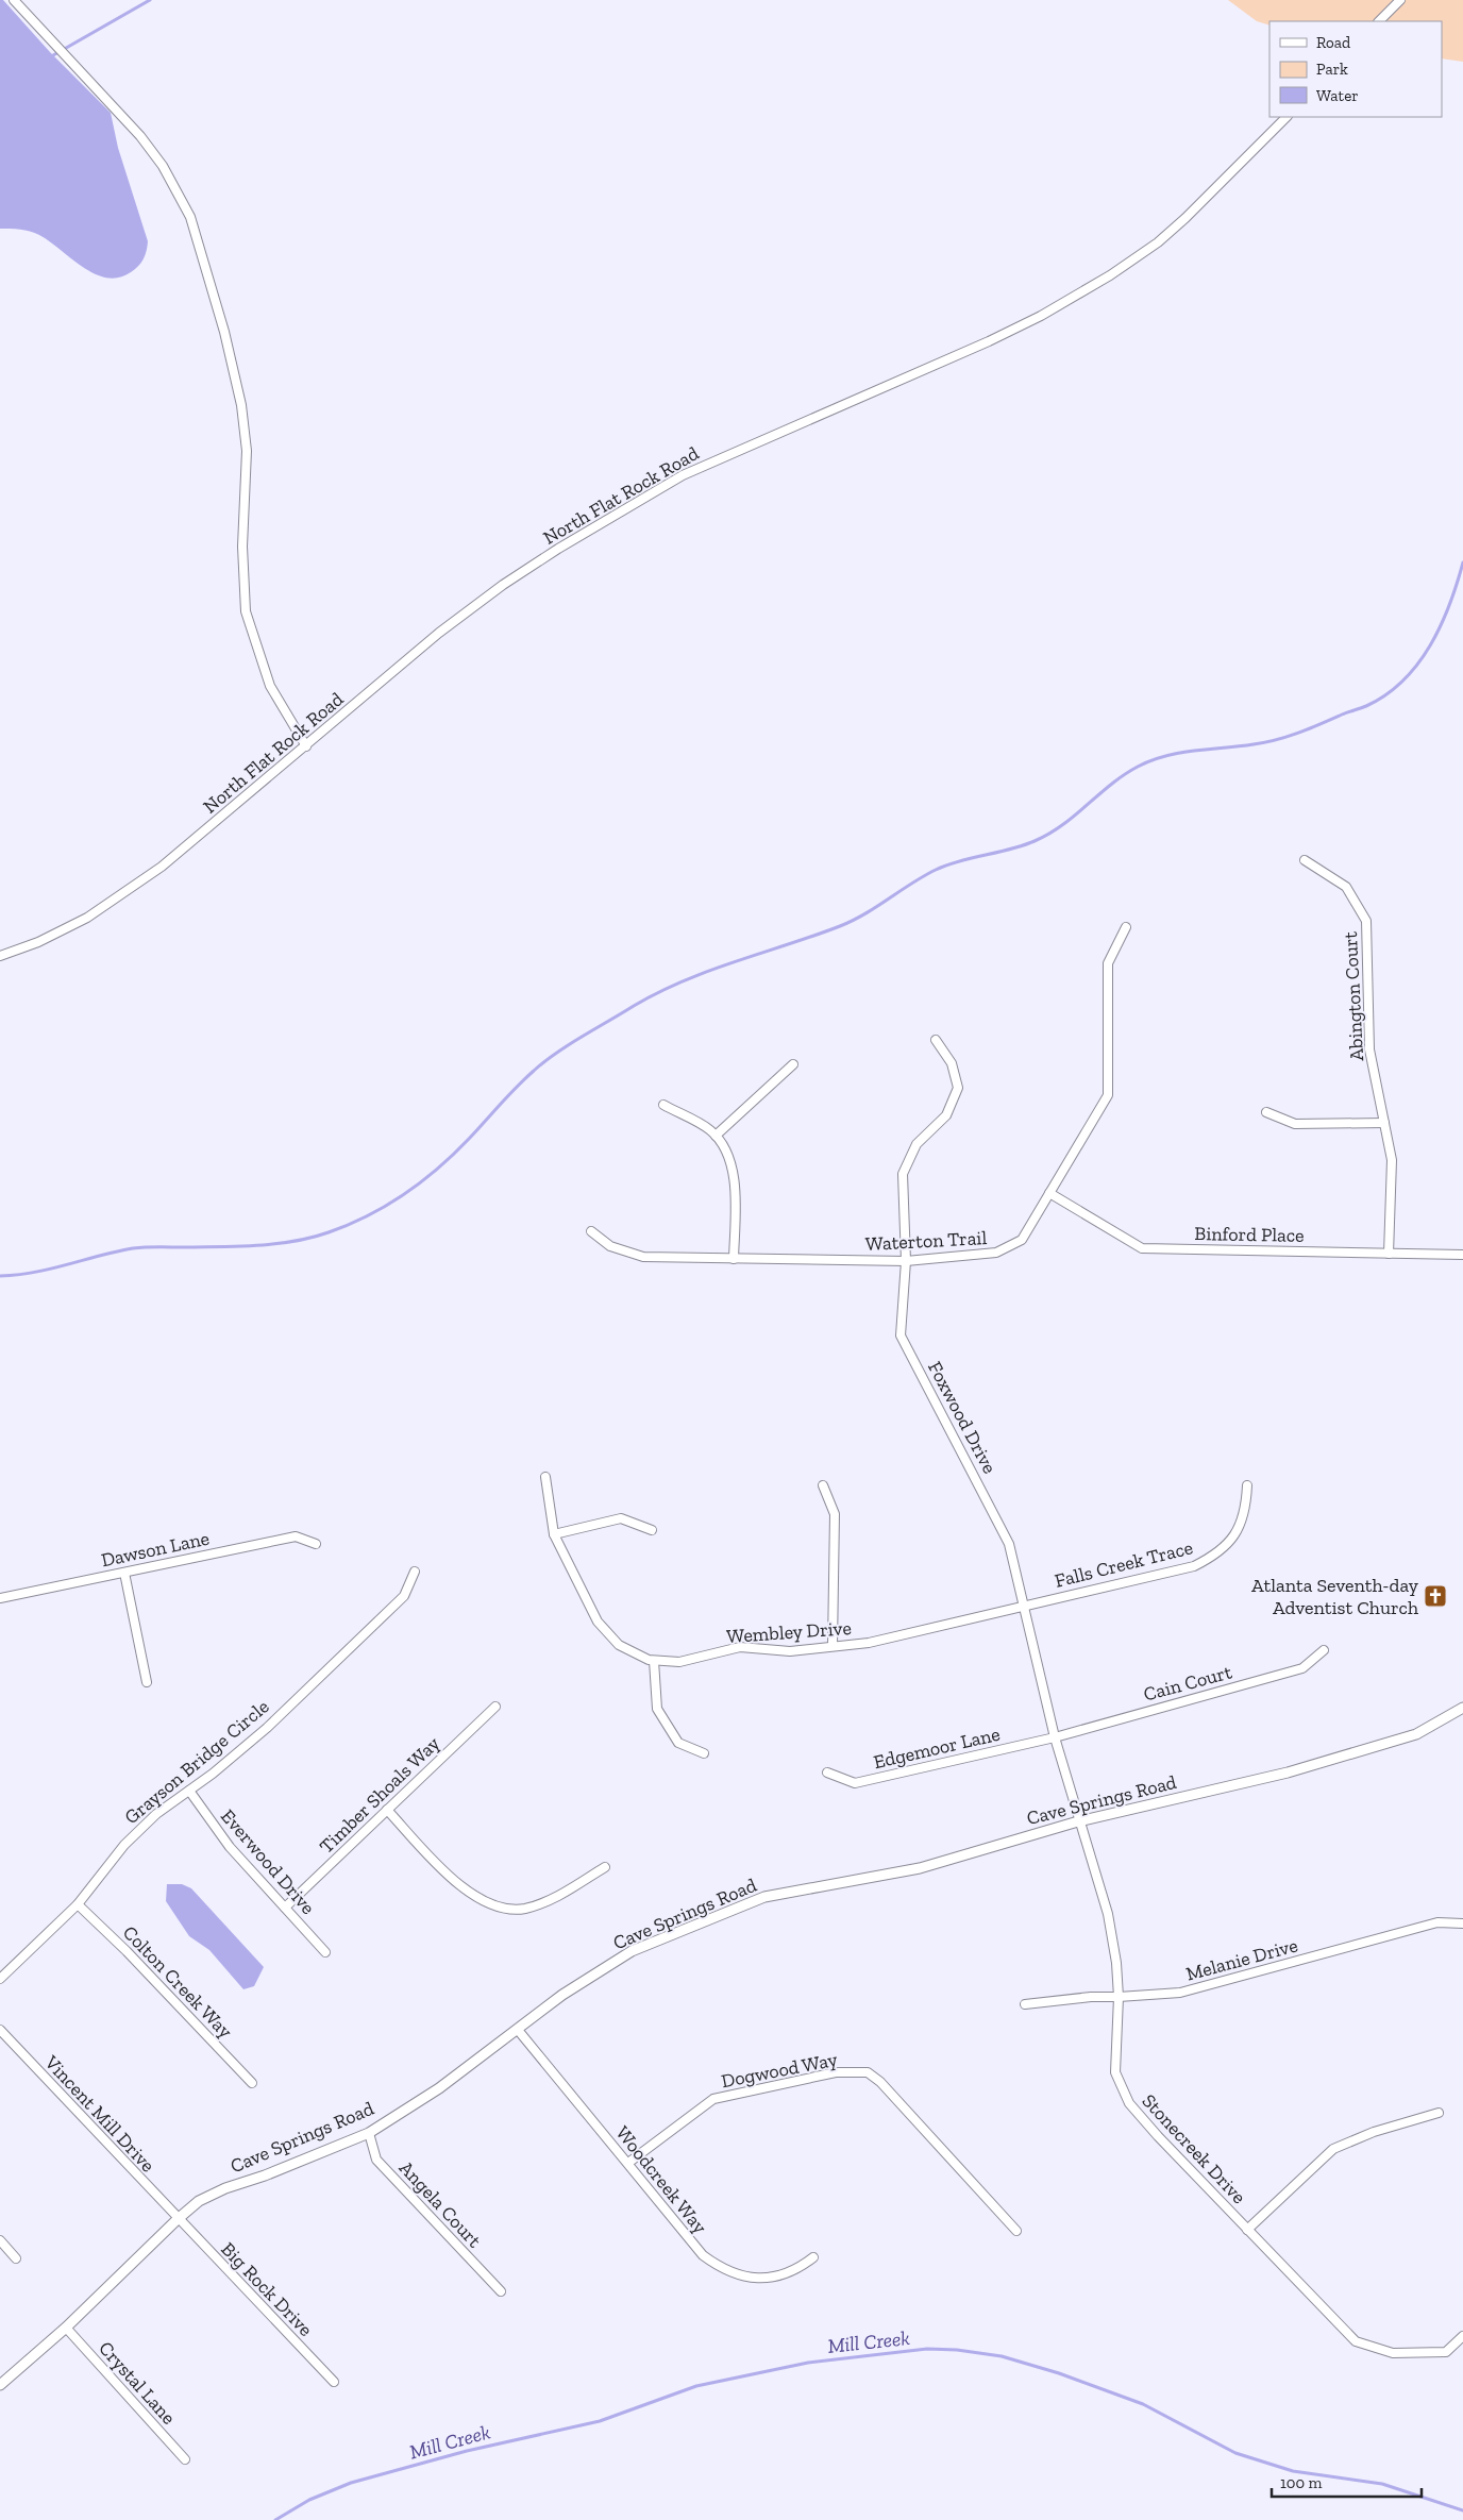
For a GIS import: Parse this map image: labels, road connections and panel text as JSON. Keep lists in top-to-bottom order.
{
  "streets": {
    "street": [
      "North Flat Rock Road",
      "Abington Court",
      "Binford Place",
      "Waterton Trail",
      "Foxwood Drive",
      "Dawson Lane",
      "Falls Creek Trace",
      "Wembley Drive",
      "Cain Court",
      "Edgemoor Lane",
      "Grayson Bridge Circle",
      "Timber Shoals Way",
      "Cave Springs Road",
      "Everwood Drive",
      "Melanie Drive",
      "Colton Creek Way",
      "Dogwood Way",
      "Vincent Mill Drive",
      "Stonecreek Drive",
      "Woodcreek Way",
      "Angela Court",
      "Big Rock Drive",
      "Crystal Lane"
    ]
  },
  "crossings": [
    ["Abington Court", "Binford Place"],
    ["Binford Place", "Waterton Trail"],
    ["Waterton Trail", "Foxwood Drive"],
    ["Foxwood Drive", "Falls Creek Trace"],
    ["Foxwood Drive", "Wembley Drive"],
    ["Foxwood Drive", "Cain Court"],
    ["Foxwood Drive", "Edgemoor Lane"],
    ["Foxwood Drive", "Cave Springs Road"],
    ["Foxwood Drive", "Stonecreek Drive"],
    ["Falls Creek Trace", "Wembley Drive"],
    ["Cain Court", "Edgemoor Lane"],
    ["Grayson Bridge Circle", "Everwood Drive"],
    ["Grayson Bridge Circle", "Colton Creek Way"],
    ["Timber Shoals Way", "Everwood Drive"],
    ["Cave Springs Road", "Vincent Mill Drive"],
    ["Cave Springs Road", "Stonecreek Drive"],
    ["Cave Springs Road", "Woodcreek Way"],
    ["Cave Springs Road", "Angela Court"],
    ["Cave Springs Road", "Big Rock Drive"],
    ["Cave Springs Road", "Crystal Lane"],
    ["Melanie Drive", "Stonecreek Drive"],
    ["Dogwood Way", "Woodcreek Way"],
    ["Vincent Mill Drive", "Big Rock Drive"]
  ],
  "water": ["Mill Creek"],
  "places": {
    "church": ["Atlanta Seventh-day Adventist Church"]
  },
  "legend": ["Road", "Park", "Water"],
  "scale_bar": "100 m"
}
